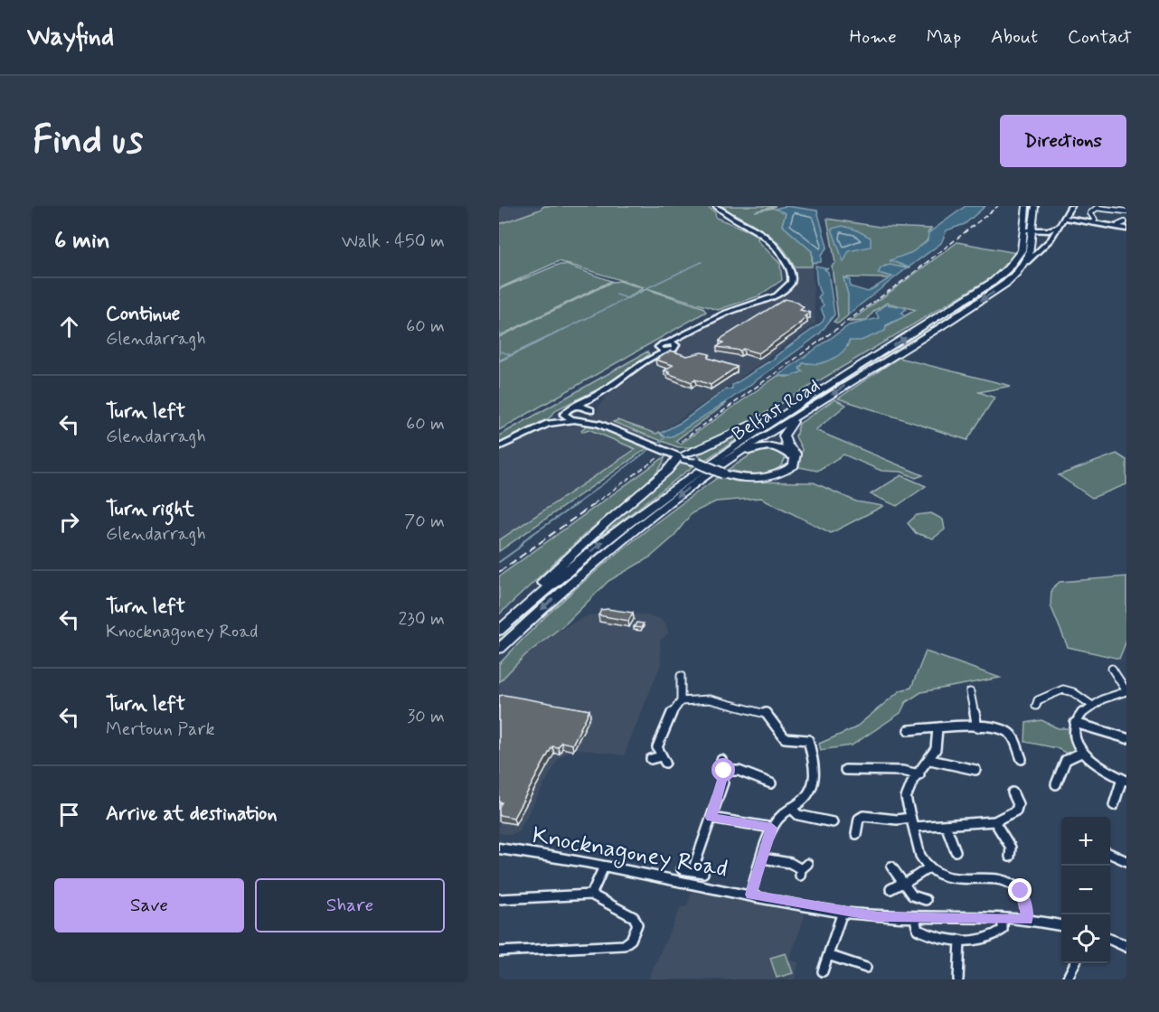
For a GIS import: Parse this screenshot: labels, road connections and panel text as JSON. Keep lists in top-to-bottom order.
{
  "streets": {
    "highway": ["Belfast Road"],
    "street": ["Knocknagoney Road"]
  },
  "page": {
    "header": "Wayfind",
    "nav": [
      "Home",
      "Map",
      "About",
      "Contact"
    ],
    "buttons": [
      "Directions",
      ["Save", "Share"]
    ],
    "title": "Find us",
    "heading": ["6 min", "Walk · 450 m"],
    "list": [
      ["Continue", "Glendarragh", "60 m"],
      ["Turn left", "Glendarragh", "60 m"],
      ["Turn right", "Glendarragh", "70 m"],
      ["Turn left", "Knocknagoney Road", "230 m"],
      ["Turn left", "Mertoun Park", "30 m"],
      "Arrive at destination"
    ],
    "map_buttons": ["+", "−"]
  }
}
